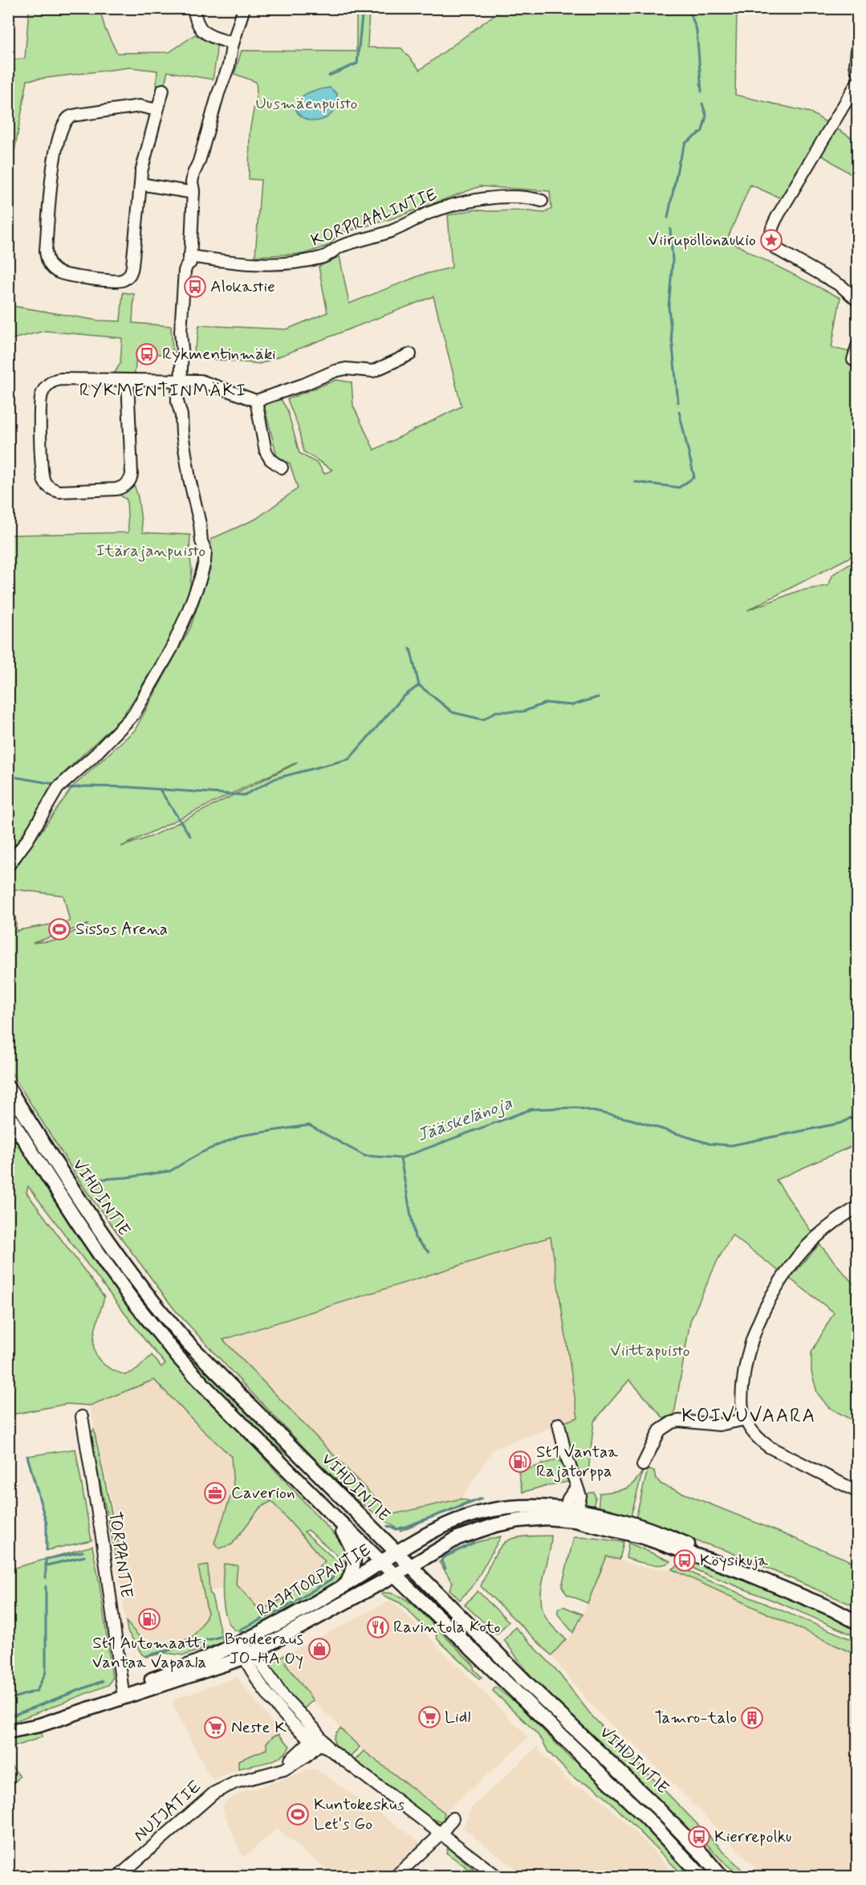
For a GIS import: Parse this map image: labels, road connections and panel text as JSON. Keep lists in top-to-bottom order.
{
  "streets": {
    "main road": ["VIHDINTIE", "RAJATORPANTIE"],
    "street": ["KORPRAALINTIE", "TORPANTIE", "NUIJATIE"]
  },
  "crossings": [
    ["VIHDINTIE", "RAJATORPANTIE"],
    ["TORPANTIE", "RAJATORPANTIE"]
  ],
  "districts": ["RYKMENTINMÄKI", "KOIVUVAARA"],
  "water": ["Jääskelänoja"],
  "parks": ["Uusmäenpuisto", "Itärajanpuisto", "Viittapuisto"],
  "places": {
    "place": ["Viirupöllönaukio"],
    "bus stop": [
      "Alokastie",
      "Rykmentinmäki",
      "Köysikuja",
      "Kierrepolku"
    ],
    "sports": ["Sissos Arena", "Kuntokeskus Let's Go"],
    "fuel station": ["St1 Vantaa Rajatorppa", "St1 Automaatti Vantaa Vapaala"],
    "office": ["Caverion"],
    "restaurant": ["Ravintola Koto"],
    "shop": ["Brodeeraus JO-HA Oy"],
    "supermarket": ["Lidl", "Neste K"],
    "building": ["Tamro-talo"]
  }
}
